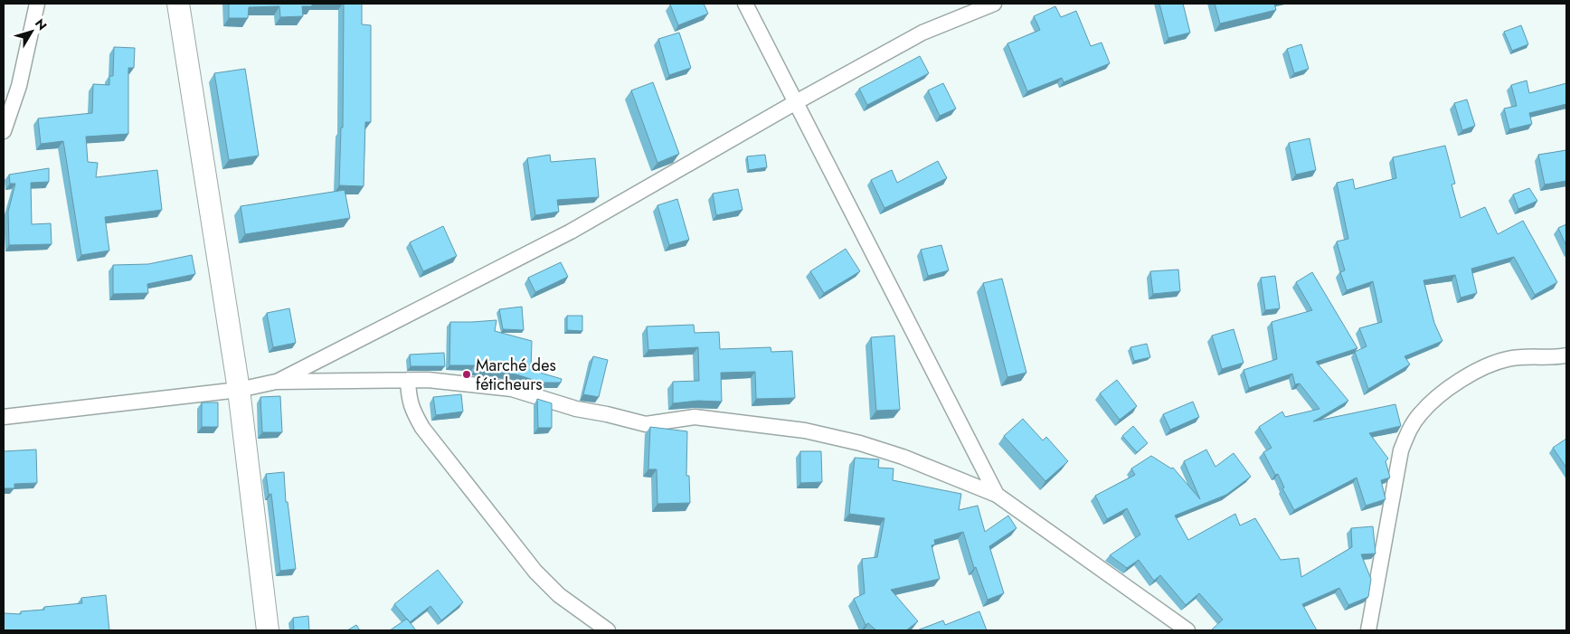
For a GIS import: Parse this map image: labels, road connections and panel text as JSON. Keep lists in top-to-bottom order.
{
  "places": ["Marché des féticheurs"],
  "north": "top right"
}
